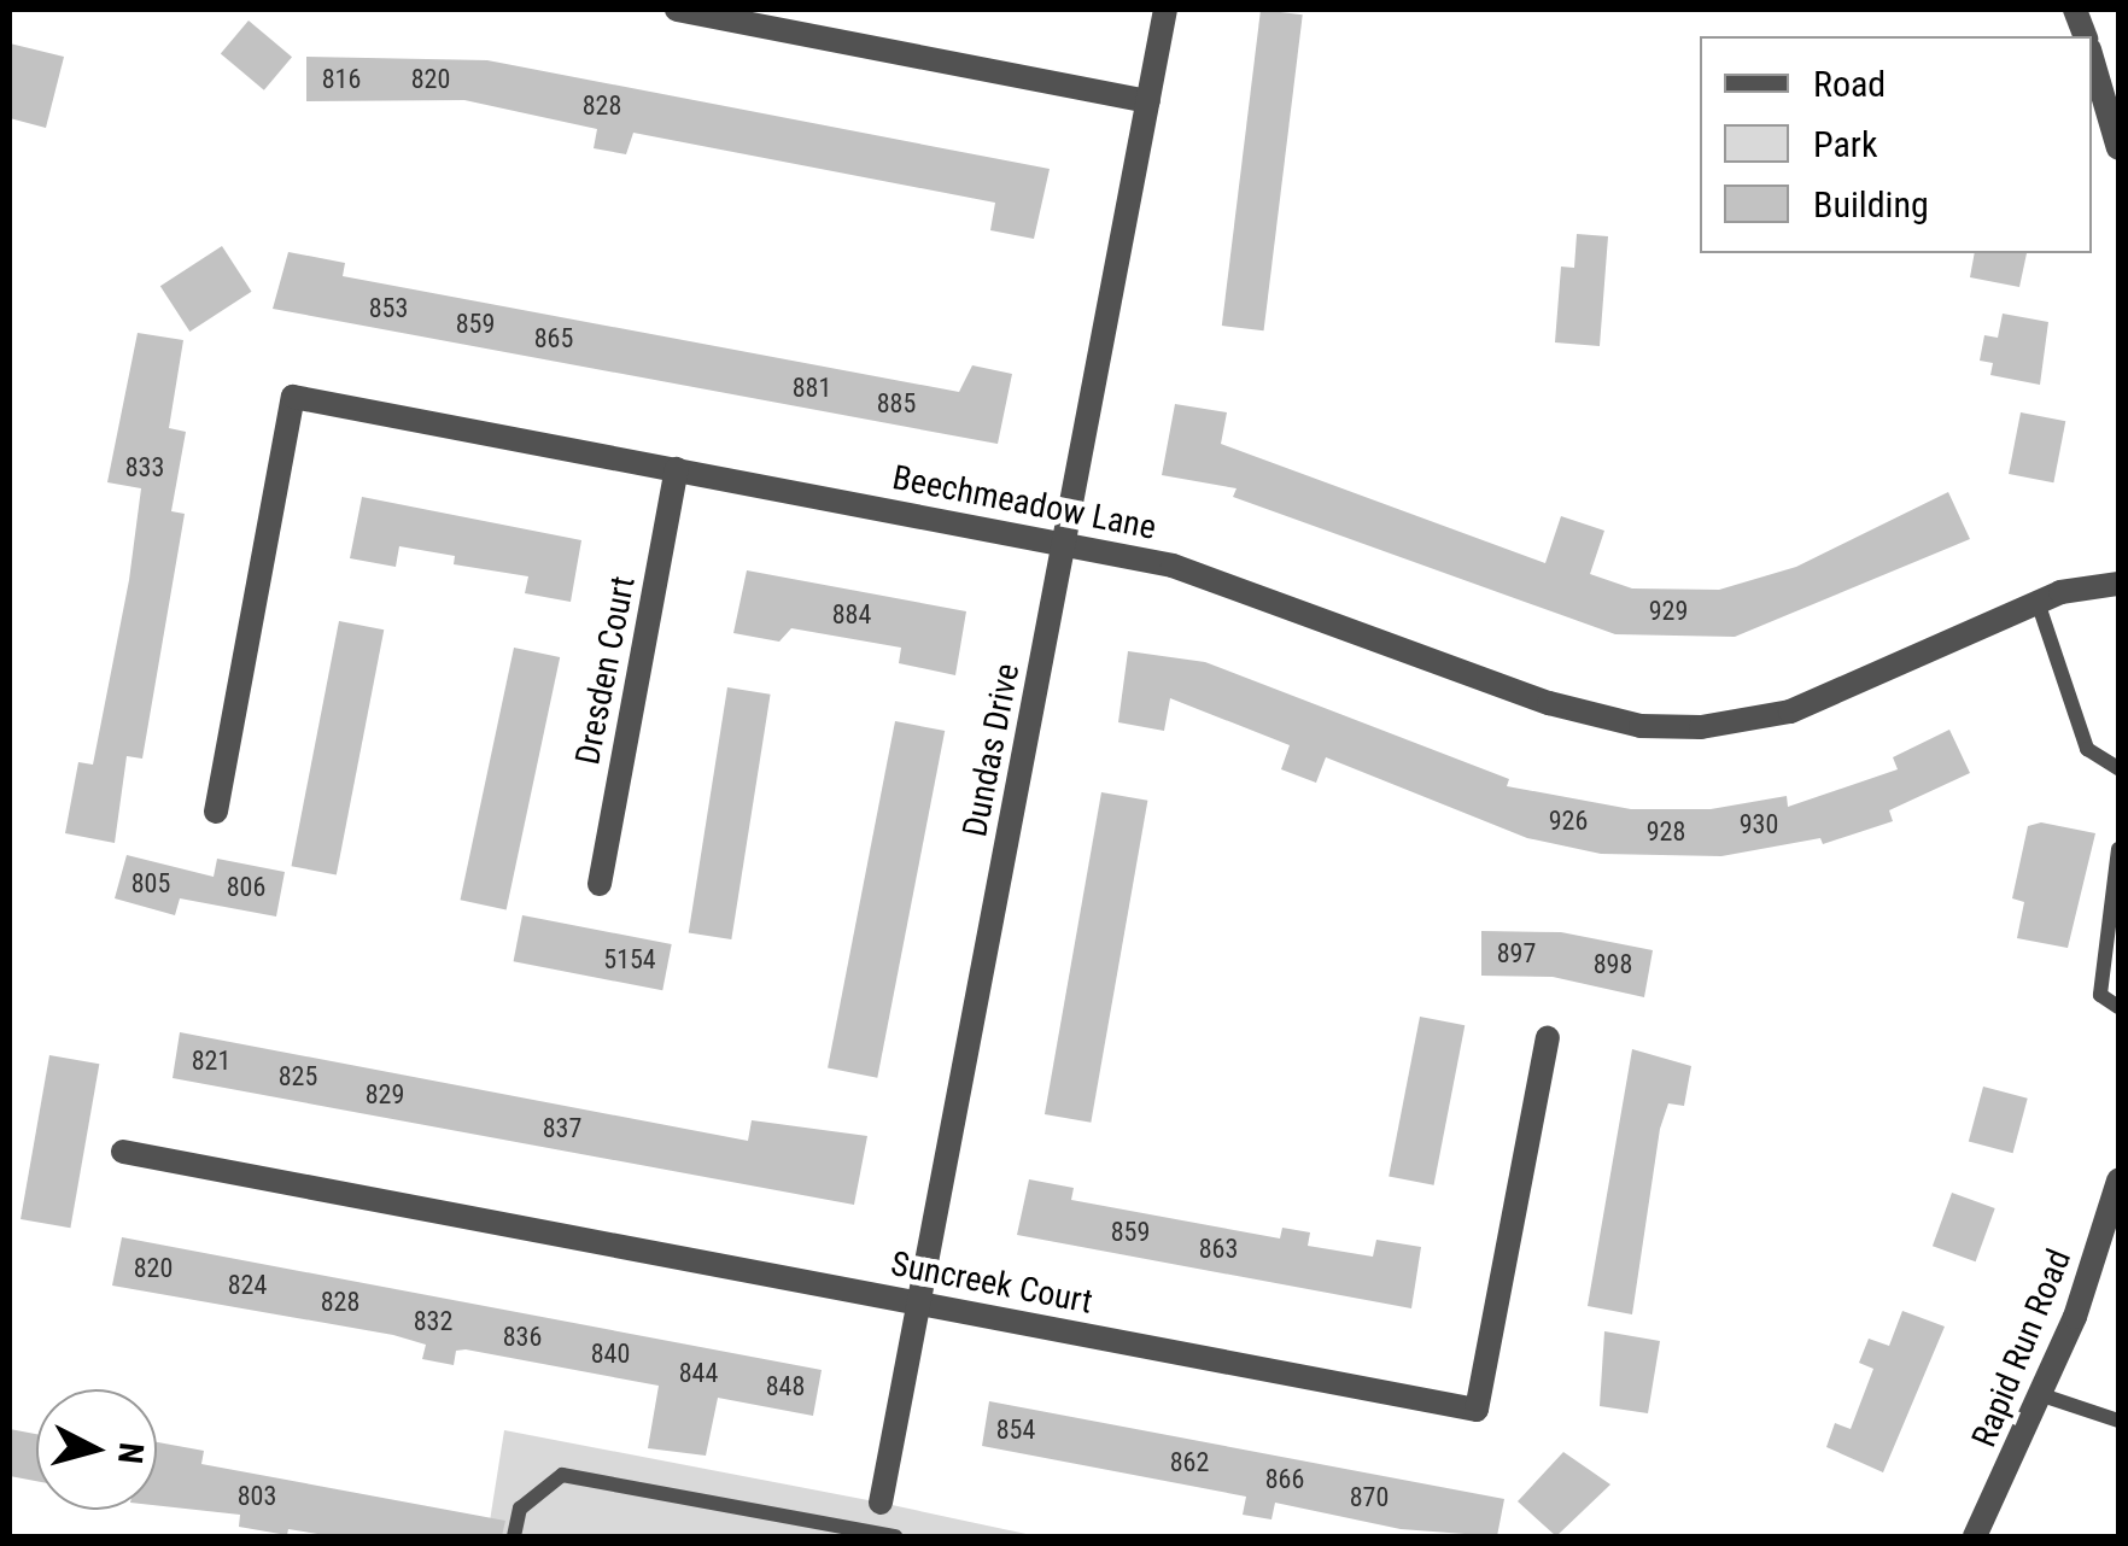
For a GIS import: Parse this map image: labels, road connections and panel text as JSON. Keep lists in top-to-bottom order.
{
  "streets": {
    "street": [
      "Beechmeadow Lane",
      "Dresden Court",
      "Dundas Drive",
      "Suncreek Court",
      "Rapid Run Road"
    ]
  },
  "crossings": [
    ["Beechmeadow Lane", "Dresden Court"],
    ["Beechmeadow Lane", "Dundas Drive"],
    ["Dundas Drive", "Suncreek Court"]
  ],
  "house_numbers": [
    "816",
    "820",
    "828",
    "853",
    "859",
    "865",
    "881",
    "885",
    "833",
    "929",
    "884",
    "926",
    "930",
    "928",
    "805",
    "806",
    "897",
    "5154",
    "898",
    "821",
    "825",
    "829",
    "837",
    "859",
    "863",
    "820",
    "824",
    "828",
    "832",
    "836",
    "840",
    "844",
    "848",
    "854",
    "862",
    "866",
    "803",
    "870"
  ],
  "legend": ["Road", "Park", "Building"],
  "north": "right"
}
